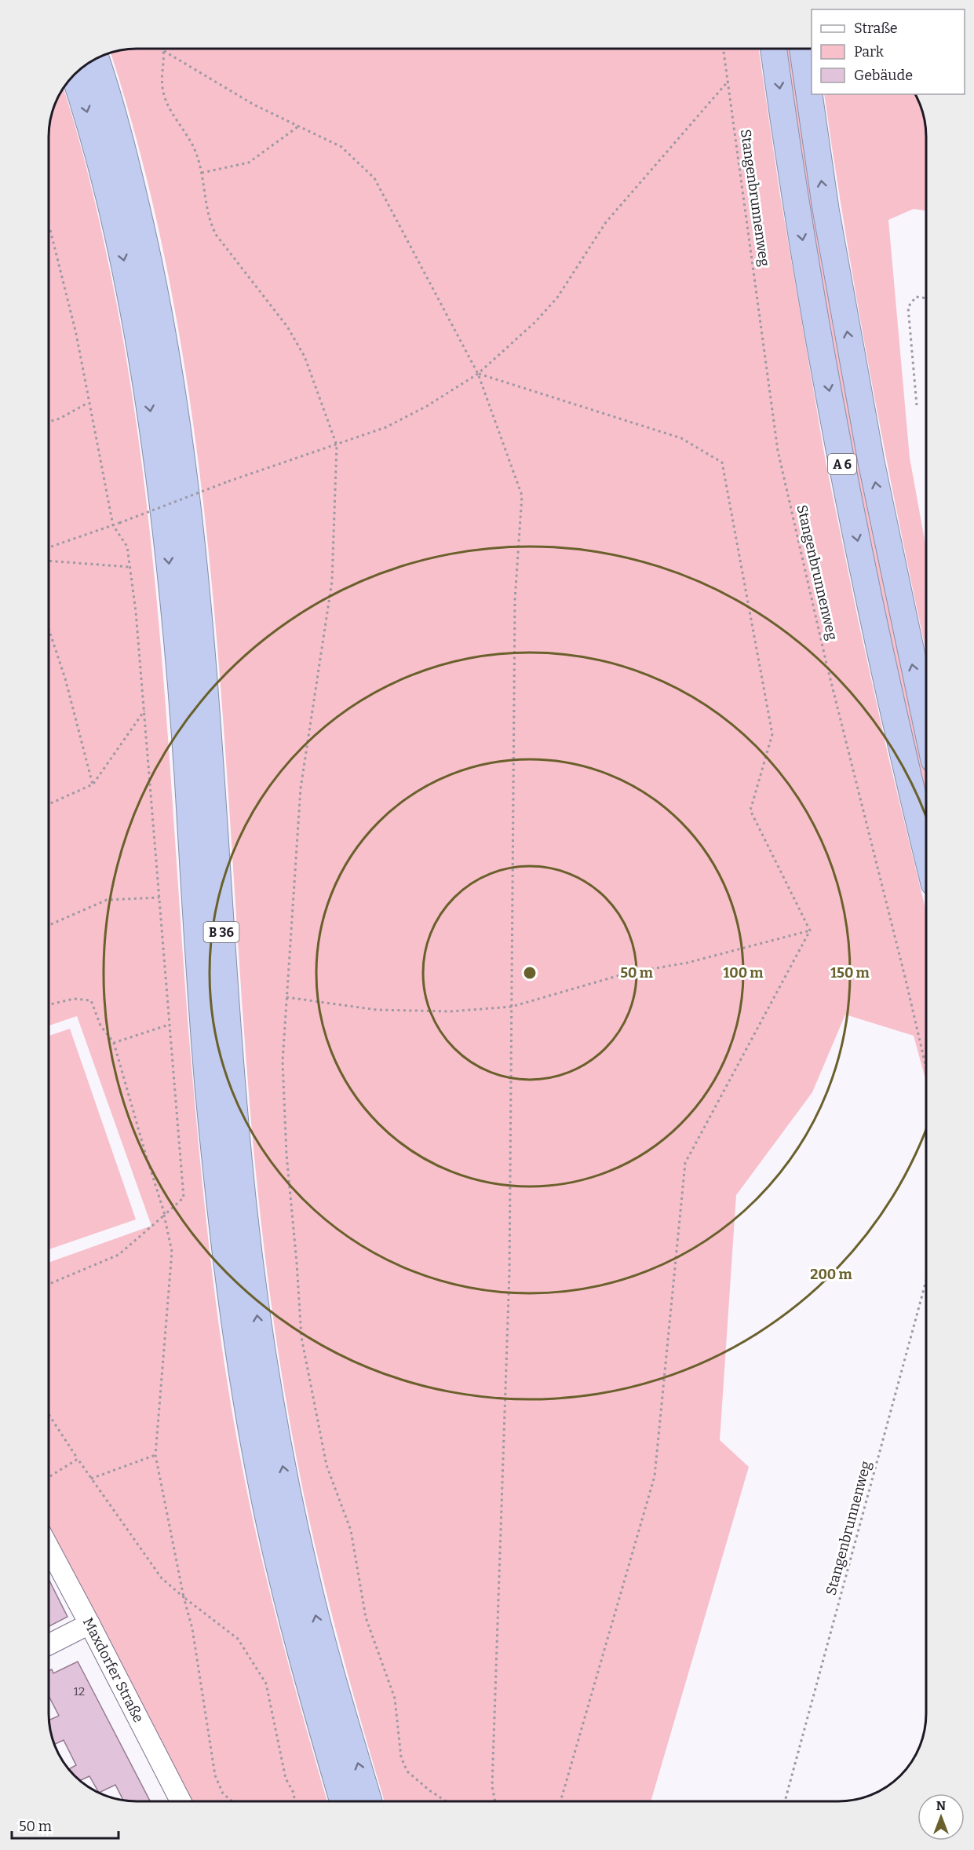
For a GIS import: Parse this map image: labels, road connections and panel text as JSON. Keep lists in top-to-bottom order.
{
  "streets": {
    "highway": ["A 6", "B 36"],
    "street": ["Maxdorfer Straße"],
    "path": ["Stangenbrunnenweg"]
  },
  "house_numbers": ["12"],
  "legend": ["Straße", "Park", "Gebäude"],
  "scale_bar": "50 m",
  "north": "top",
  "rings": [
    "50 m",
    "100 m",
    "150 m",
    "200 m"
  ]
}
